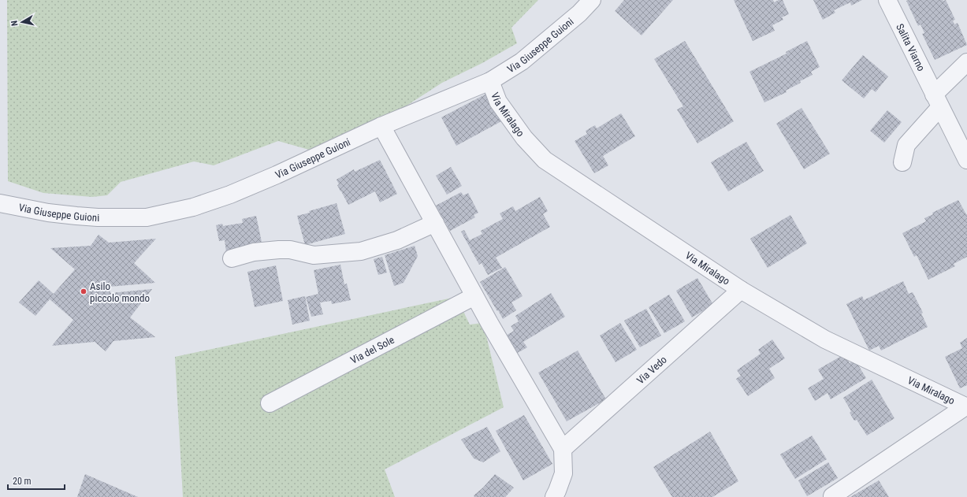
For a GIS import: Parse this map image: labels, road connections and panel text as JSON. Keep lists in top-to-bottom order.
{
  "streets": {
    "street": [
      "Via Giuseppe Guioni",
      "Salita Viarno",
      "Via Miralago",
      "Via del Sole",
      "Via Vedo"
    ]
  },
  "crossings": [
    ["Via Giuseppe Guioni", "Via Miralago"],
    ["Via Miralago", "Via Vedo"]
  ],
  "places": ["Asilo piccolo mondo"],
  "scale_bar": "20 m",
  "north": "left"
}
